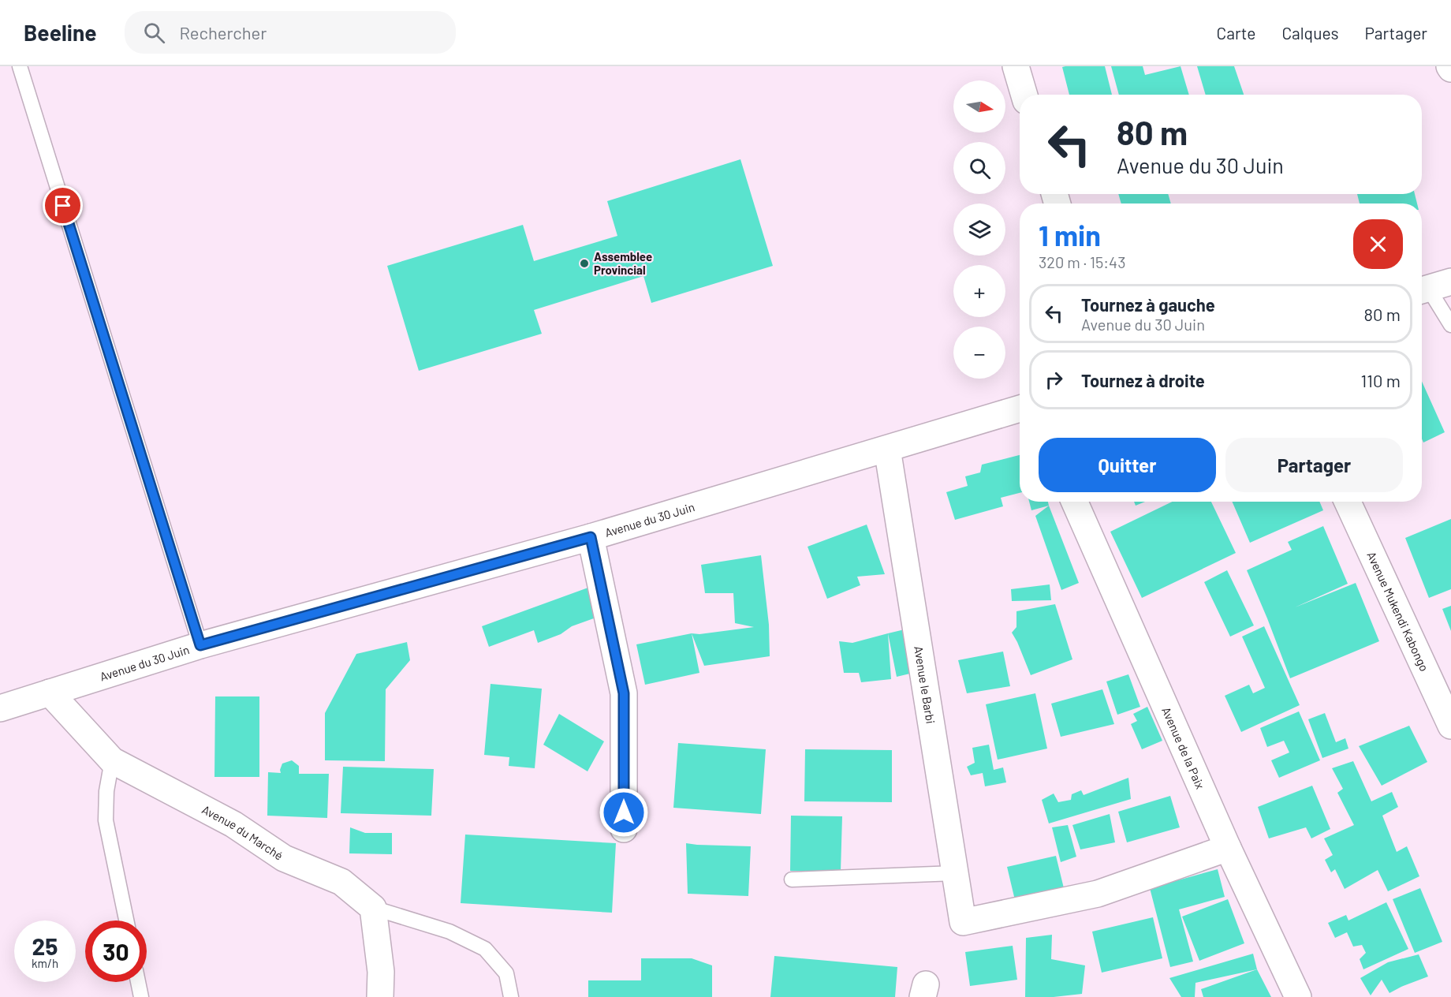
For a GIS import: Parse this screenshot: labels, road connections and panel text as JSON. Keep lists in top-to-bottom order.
{
  "streets": {
    "street": [
      "Avenue du 30 Juin",
      "Avenue Mukendi Kabongo",
      "Avenue le Barbi",
      "Avenue de la Paix",
      "Avenue du Marché"
    ]
  },
  "crossings": [
    ["Avenue du 30 Juin", "Avenue le Barbi"],
    ["Avenue du 30 Juin", "Avenue du Marché"],
    ["Avenue le Barbi", "Avenue de la Paix"]
  ],
  "places": ["Assemblee Provincial"],
  "north": "right",
  "page": {
    "header": "Beeline",
    "search": "Rechercher",
    "nav": ["Carte", "Calques", "Partager"],
    "map_buttons": ["+", "−"],
    "turn": ["80 m", "Avenue du 30 Juin"],
    "heading": ["1 min", "320 m · 15:43"],
    "list": [
      {
        "name": "Tournez à gauche",
        "note": "Avenue du 30 Juin",
        "value": "80 m"
      },
      {
        "name": "Tournez à droite",
        "value": "110 m"
      }
    ],
    "buttons": ["Quitter", "Partager"],
    "speed": "25 km/h",
    "limit": "30"
  }
}
